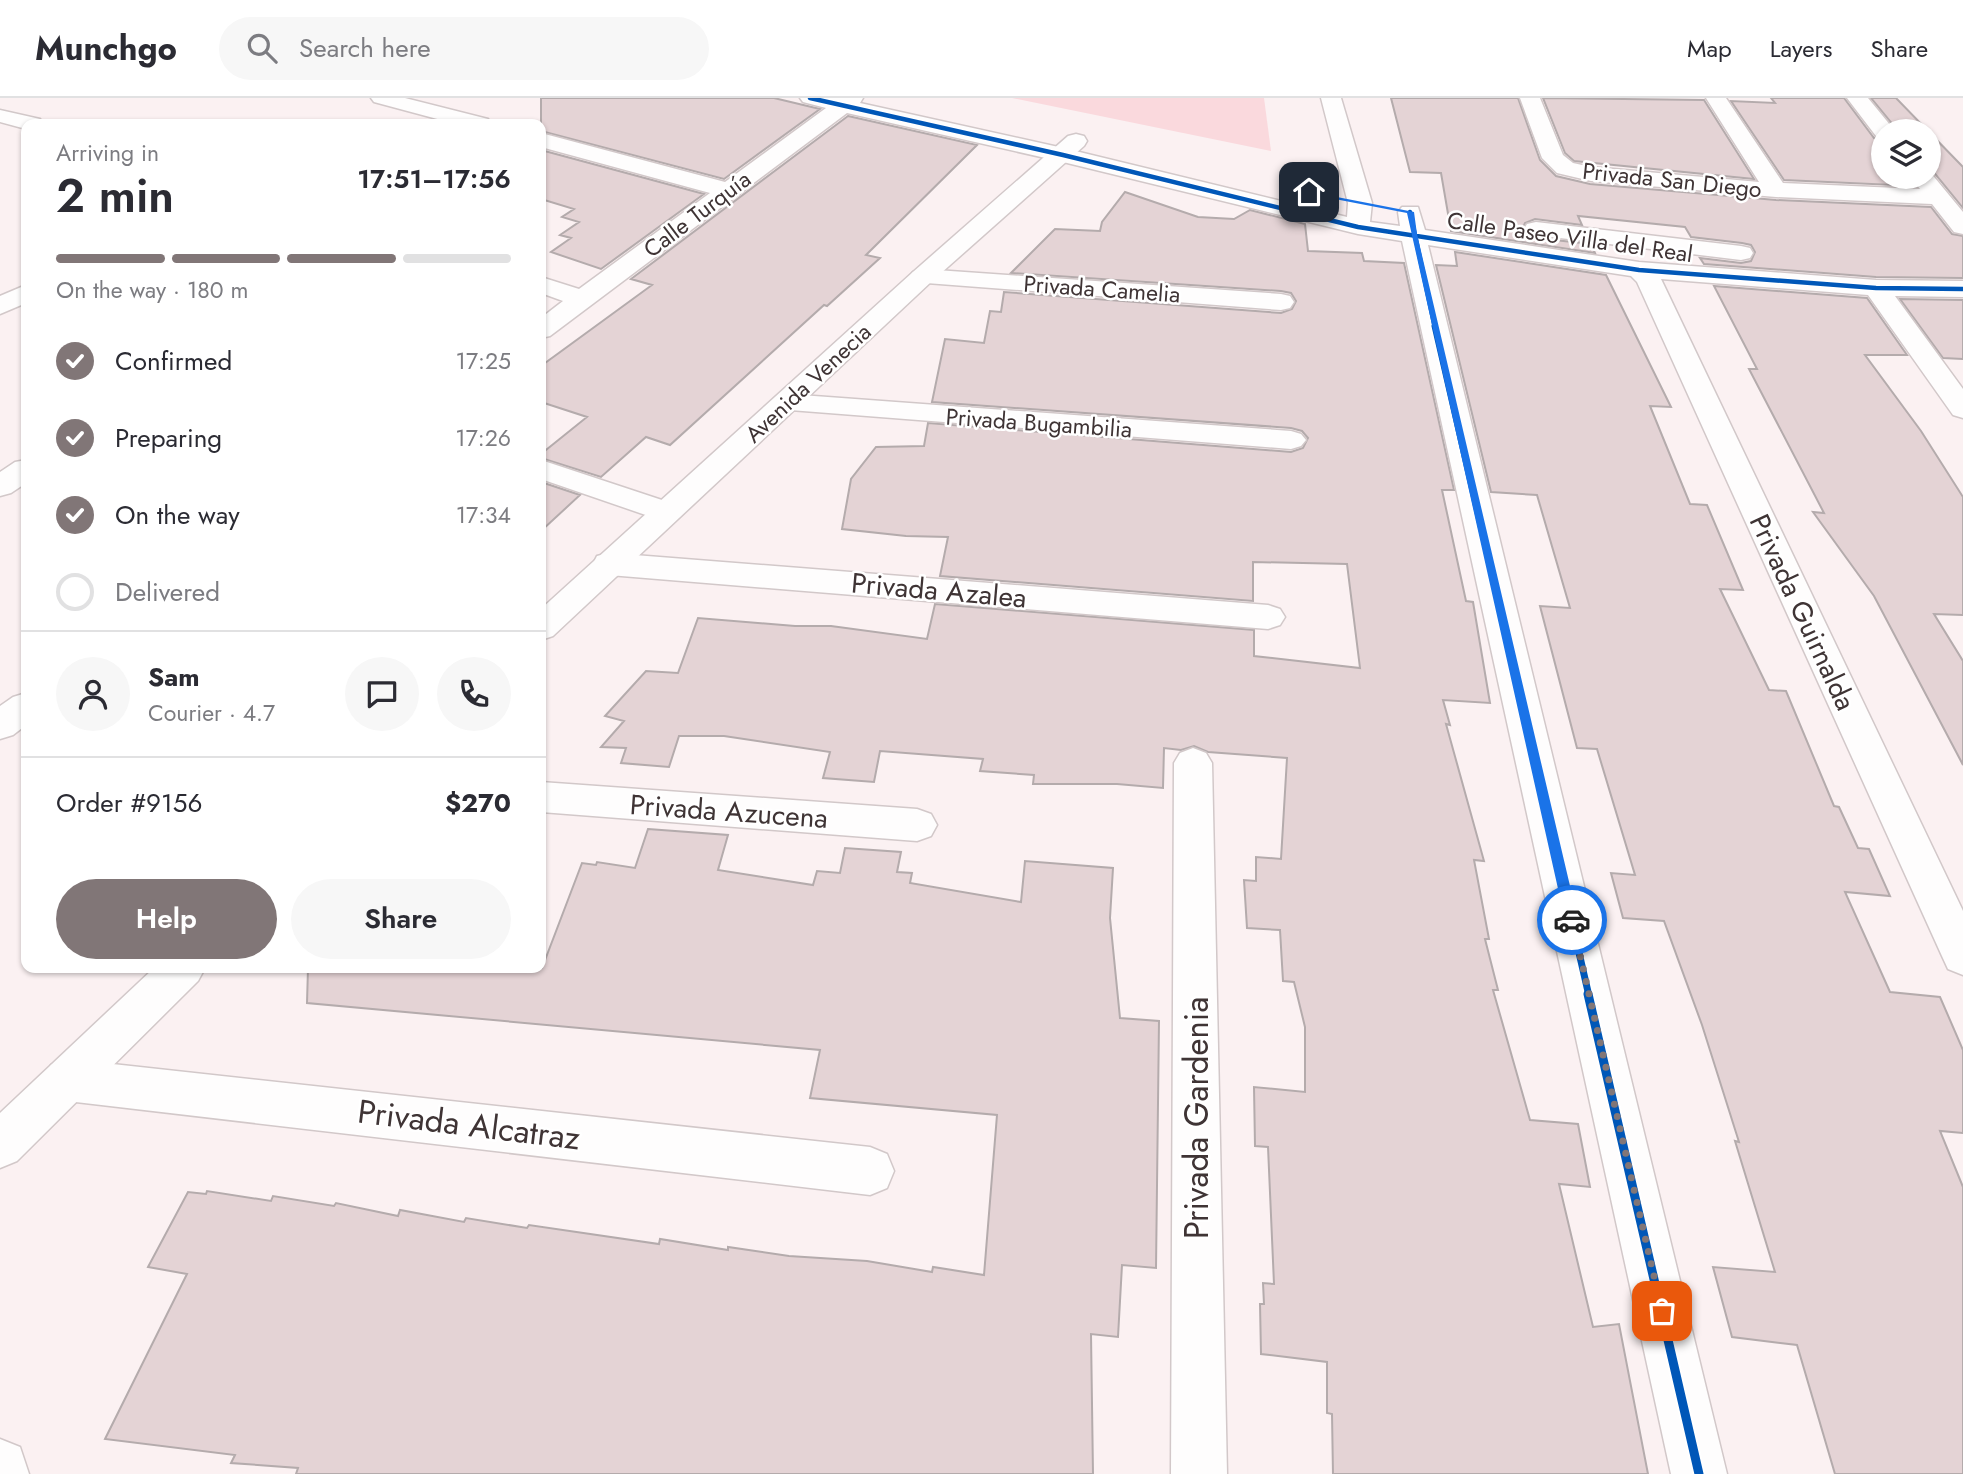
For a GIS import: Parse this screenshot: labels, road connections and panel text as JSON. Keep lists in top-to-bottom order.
{
  "streets": {
    "street": [
      "Privada San Diego",
      "Calle Turquía",
      "Calle Paseo Villa del Real",
      "Privada Camelia",
      "Avenida Venecia",
      "Privada Bugambilia",
      "Privada Azalea",
      "Privada Guirnalda",
      "Privada Azucena",
      "Privada Gardenia",
      "Privada Alcatraz"
    ]
  },
  "crossings": [
    ["Calle Turquía", "Calle Paseo Villa del Real"],
    ["Calle Paseo Villa del Real", "Avenida Venecia"],
    ["Calle Paseo Villa del Real", "Privada Guirnalda"],
    ["Privada Camelia", "Avenida Venecia"],
    ["Avenida Venecia", "Privada Bugambilia"],
    ["Avenida Venecia", "Privada Azalea"]
  ],
  "page": {
    "header": "Munchgo",
    "search": "Search here",
    "nav": ["Map", "Layers", "Share"],
    "heading": ["2 min", "Arriving in", "17:51–17:56"],
    "panel": [
      "Sam",
      "Courier · 4.7",
      "Order #9156",
      "$270"
    ],
    "bar": "On the way · 180 m",
    "list": [
      ["Confirmed", "17:25"],
      ["Preparing", "17:26"],
      ["On the way", "17:34"],
      "Delivered"
    ],
    "buttons": ["Help", "Share"]
  }
}
